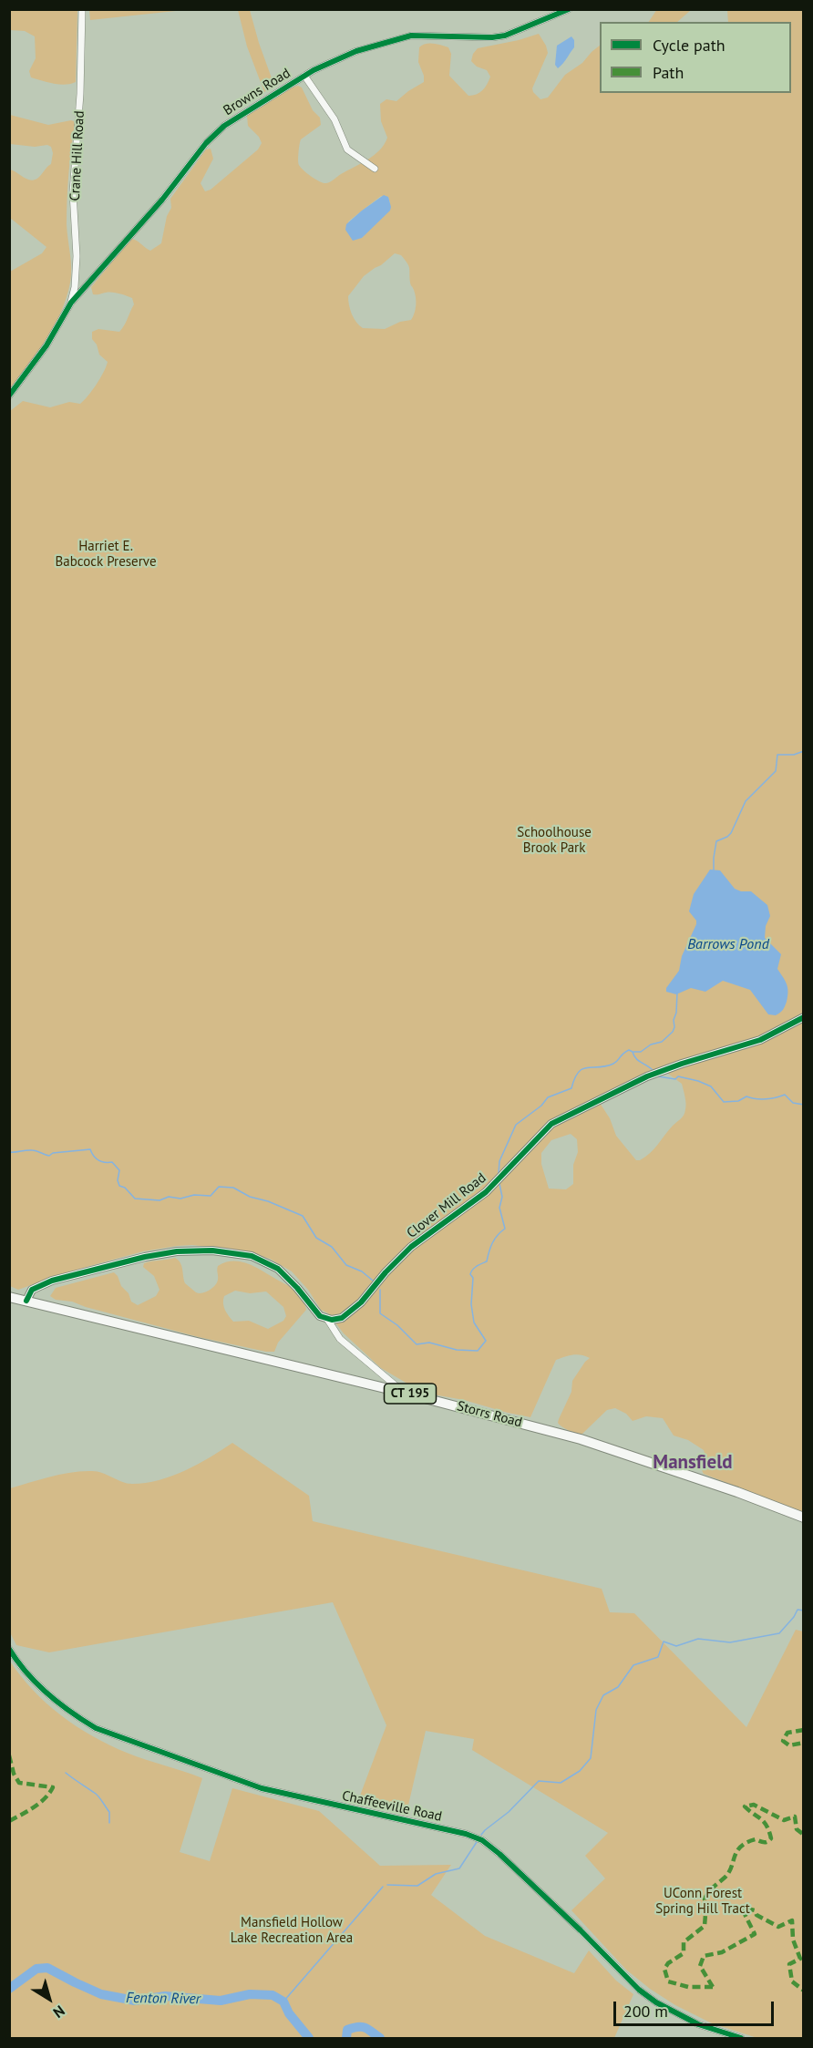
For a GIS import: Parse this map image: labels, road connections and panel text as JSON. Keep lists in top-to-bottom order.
{
  "streets": {
    "main road": ["CT 195", "Storrs Road"],
    "street": [
      "Browns Road",
      "Crane Hill Road",
      "Clover Mill Road",
      "Chaffeeville Road"
    ]
  },
  "crossings": [
    ["Browns Road", "Crane Hill Road"]
  ],
  "districts": ["Mansfield"],
  "water": ["Barrows Pond", "Fenton River"],
  "parks": [
    "Harriet E. Babcock Preserve",
    "Schoolhouse Brook Park",
    "UConn Forest Spring Hill Tract",
    "Mansfield Hollow Lake Recreation Area"
  ],
  "legend": ["Cycle path", "Path"],
  "scale_bar": "200 m",
  "north": "bottom right"
}
